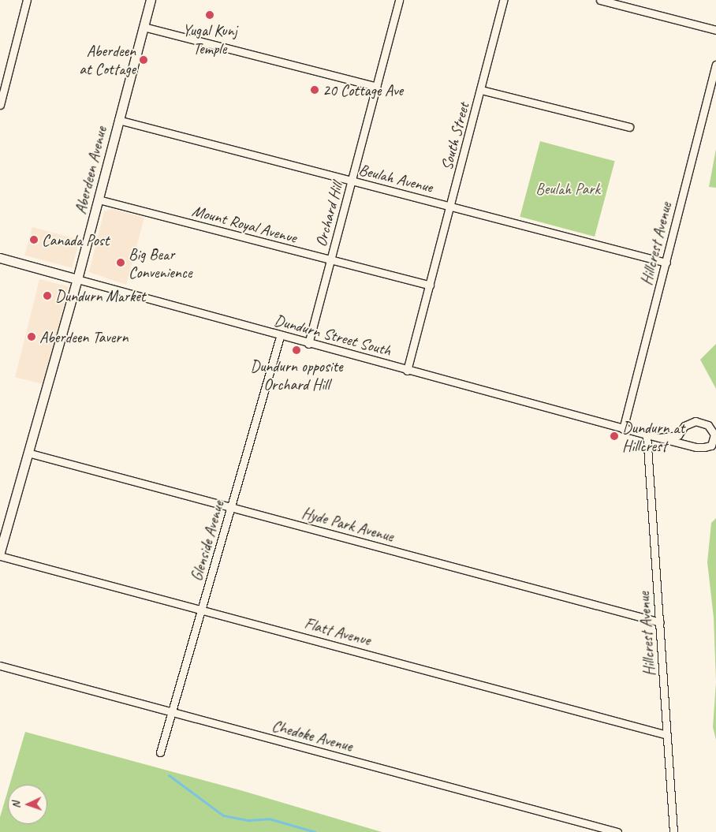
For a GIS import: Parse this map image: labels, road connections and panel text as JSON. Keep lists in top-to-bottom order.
{
  "streets": {
    "main road": ["Aberdeen Avenue", "Dundurn Street South"],
    "street": [
      "South Street",
      "Beulah Avenue",
      "Orchard Hill",
      "Mount Royal Avenue",
      "Hillcrest Avenue",
      "Hyde Park Avenue",
      "Glenside Avenue",
      "Flatt Avenue",
      "Chedoke Avenue"
    ]
  },
  "crossings": [
    ["South Street", "Beulah Avenue"],
    ["South Street", "Mount Royal Avenue"],
    ["South Street", "Dundurn Street South"],
    ["Aberdeen Avenue", "Beulah Avenue"],
    ["Aberdeen Avenue", "Mount Royal Avenue"],
    ["Aberdeen Avenue", "Dundurn Street South"],
    ["Aberdeen Avenue", "Hyde Park Avenue"],
    ["Beulah Avenue", "Orchard Hill"],
    ["Beulah Avenue", "Hillcrest Avenue"],
    ["Orchard Hill", "Mount Royal Avenue"],
    ["Orchard Hill", "Dundurn Street South"],
    ["Hillcrest Avenue", "Dundurn Street South"],
    ["Hillcrest Avenue", "Hyde Park Avenue"],
    ["Hillcrest Avenue", "Flatt Avenue"],
    ["Dundurn Street South", "Glenside Avenue"],
    ["Hyde Park Avenue", "Glenside Avenue"],
    ["Glenside Avenue", "Flatt Avenue"],
    ["Glenside Avenue", "Chedoke Avenue"]
  ],
  "parks": ["Beulah Park"],
  "places": [
    "Yugal Kunj Temple",
    "Aberdeen at Cottage",
    "20 Cottage Ave",
    "Canada Post",
    "Big Bear Convenience",
    "Dundurn Market",
    "Aberdeen Tavern",
    "Dundurn opposite Orchard Hill",
    "Dundurn at Hillcrest"
  ],
  "north": "left"
}
